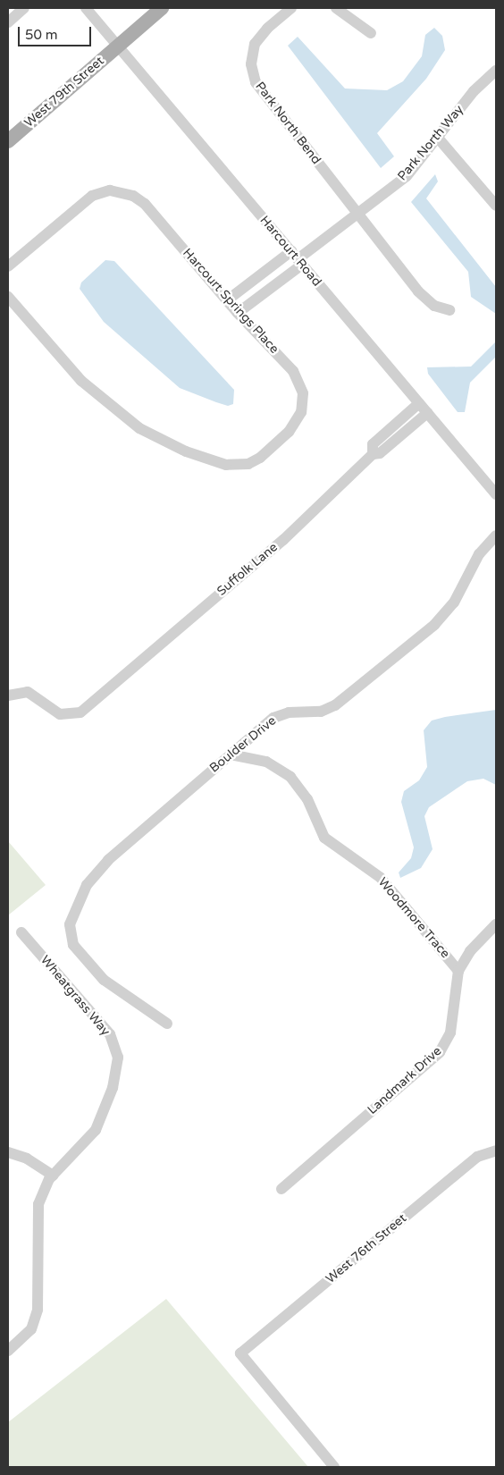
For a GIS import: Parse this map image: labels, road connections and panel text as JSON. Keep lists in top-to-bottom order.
{
  "streets": {
    "main road": ["West 79th Street"],
    "street": [
      "Park North Bend",
      "Park North Way",
      "Harcourt Road",
      "Harcourt Springs Place",
      "Suffolk Lane",
      "Boulder Drive",
      "Woodmore Trace",
      "Wheatgrass Way",
      "Landmark Drive",
      "West 76th Street"
    ]
  },
  "crossings": [
    ["West 79th Street", "Harcourt Road"],
    ["Park North Bend", "Park North Way"],
    ["Park North Way", "Harcourt Road"],
    ["Harcourt Road", "Suffolk Lane"],
    ["Boulder Drive", "Woodmore Trace"],
    ["Woodmore Trace", "Landmark Drive"]
  ],
  "scale_bar": "50 m"
}
